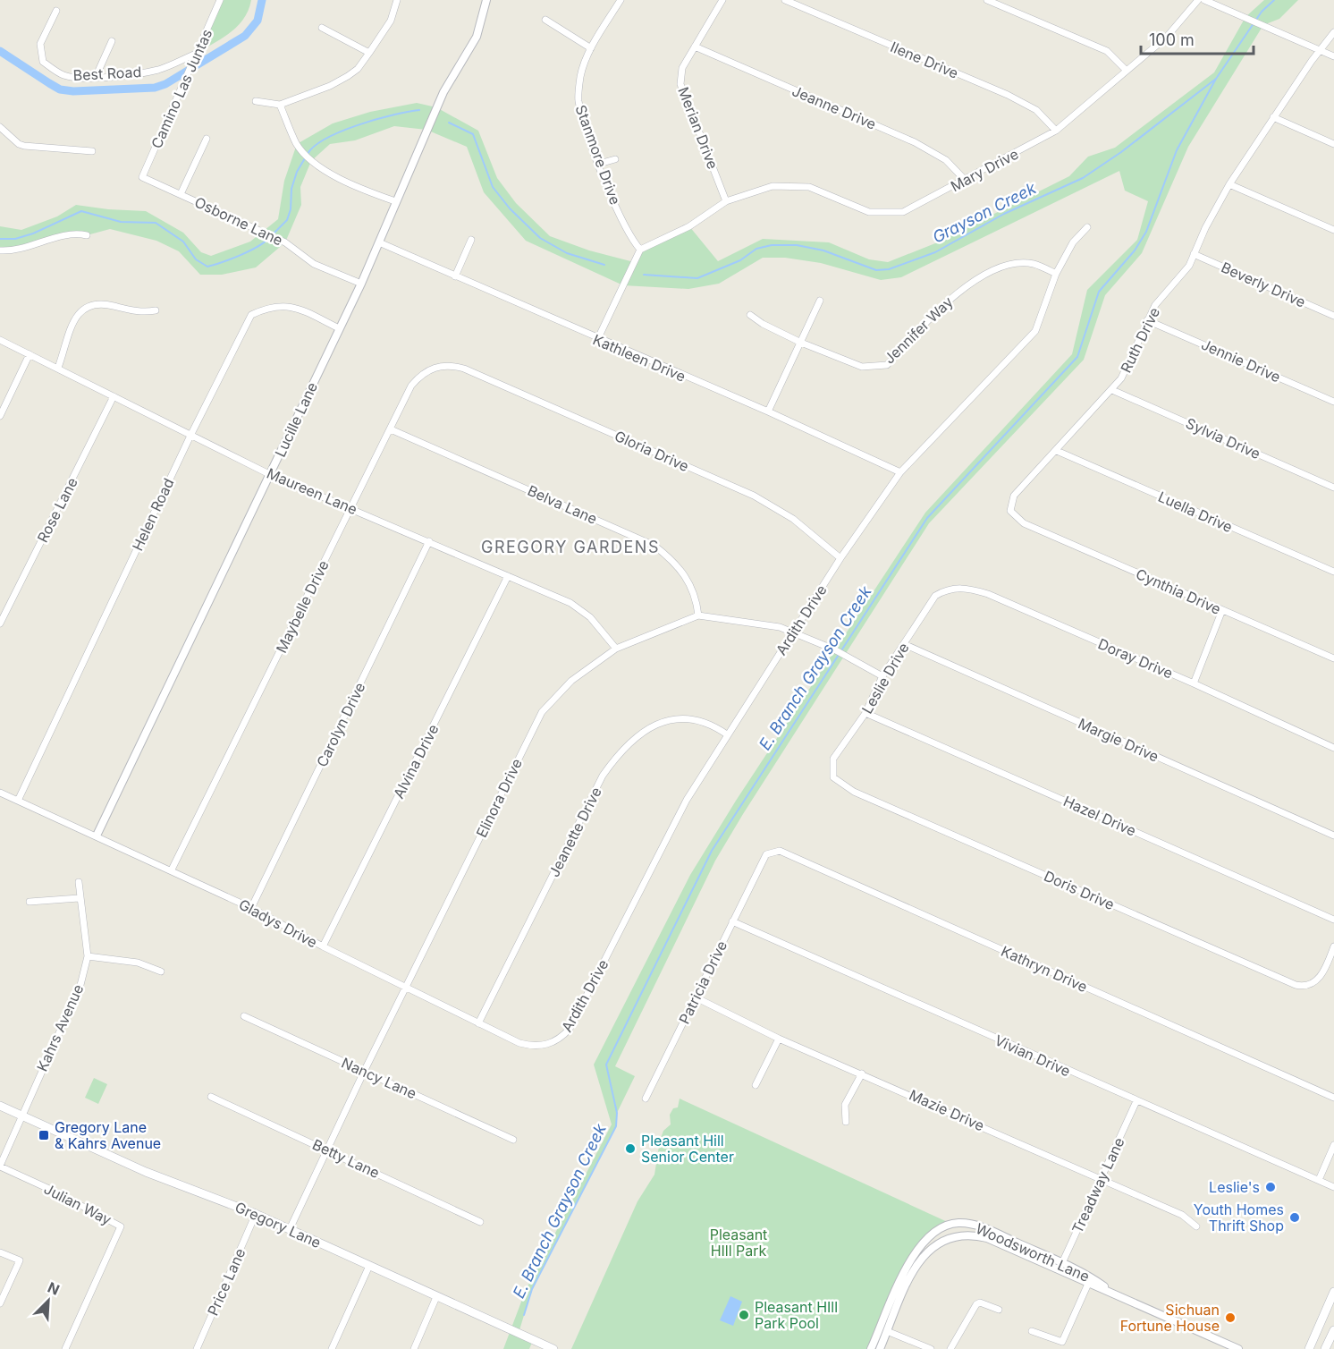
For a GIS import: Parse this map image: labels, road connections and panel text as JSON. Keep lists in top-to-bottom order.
{
  "streets": {
    "main road": ["Gregory Lane"],
    "street": [
      "Ilene Drive",
      "Best Road",
      "Camino Las Juntas",
      "Jeanne Drive",
      "Merian Drive",
      "Stanmore Drive",
      "Mary Drive",
      "Osborne Lane",
      "Beverly Drive",
      "Jennifer Way",
      "Ruth Drive",
      "Kathleen Drive",
      "Jennie Drive",
      "Lucille Lane",
      "Sylvia Drive",
      "Gloria Drive",
      "Maureen Lane",
      "Belva Lane",
      "Rose Lane",
      "Luella Drive",
      "Helen Road",
      "Cynthia Drive",
      "Maybelle Drive",
      "Ardith Drive",
      "Doray Drive",
      "Leslie Drive",
      "Carolyn Drive",
      "Margie Drive",
      "Alvina Drive",
      "Elinora Drive",
      "Hazel Drive",
      "Jeanette Drive",
      "Doris Drive",
      "Gladys Drive",
      "Kathryn Drive",
      "Patricia Drive",
      "Kahrs Avenue",
      "Vivian Drive",
      "Nancy Lane",
      "Mazie Drive",
      "Betty Lane",
      "Treadway Lane",
      "Julian Way",
      "Woodsworth Lane",
      "Price Lane"
    ]
  },
  "crossings": [
    ["Ilene Drive", "Mary Drive"],
    ["Best Road", "Camino Las Juntas"],
    ["Camino Las Juntas", "Osborne Lane"],
    ["Jeanne Drive", "Merian Drive"],
    ["Jeanne Drive", "Mary Drive"],
    ["Merian Drive", "Mary Drive"],
    ["Stanmore Drive", "Mary Drive"],
    ["Osborne Lane", "Lucille Lane"],
    ["Beverly Drive", "Ruth Drive"],
    ["Jennifer Way", "Ardith Drive"],
    ["Ruth Drive", "Jennie Drive"],
    ["Ruth Drive", "Sylvia Drive"],
    ["Ruth Drive", "Luella Drive"],
    ["Ruth Drive", "Cynthia Drive"],
    ["Kathleen Drive", "Lucille Lane"],
    ["Kathleen Drive", "Ardith Drive"],
    ["Lucille Lane", "Maureen Lane"],
    ["Lucille Lane", "Helen Road"],
    ["Lucille Lane", "Gladys Drive"],
    ["Gloria Drive", "Maybelle Drive"],
    ["Gloria Drive", "Ardith Drive"],
    ["Maureen Lane", "Rose Lane"],
    ["Maureen Lane", "Helen Road"],
    ["Maureen Lane", "Maybelle Drive"],
    ["Maureen Lane", "Carolyn Drive"],
    ["Maureen Lane", "Alvina Drive"],
    ["Maureen Lane", "Elinora Drive"],
    ["Belva Lane", "Maybelle Drive"],
    ["Belva Lane", "Elinora Drive"],
    ["Helen Road", "Gladys Drive"],
    ["Maybelle Drive", "Gladys Drive"],
    ["Ardith Drive", "Jeanette Drive"],
    ["Ardith Drive", "Gladys Drive"],
    ["Doray Drive", "Leslie Drive"],
    ["Leslie Drive", "Margie Drive"],
    ["Leslie Drive", "Hazel Drive"],
    ["Leslie Drive", "Doris Drive"],
    ["Carolyn Drive", "Gladys Drive"],
    ["Alvina Drive", "Gladys Drive"],
    ["Elinora Drive", "Gladys Drive"],
    ["Elinora Drive", "Nancy Lane"],
    ["Elinora Drive", "Betty Lane"],
    ["Elinora Drive", "Gregory Lane"],
    ["Jeanette Drive", "Gladys Drive"],
    ["Kathryn Drive", "Patricia Drive"],
    ["Patricia Drive", "Vivian Drive"],
    ["Patricia Drive", "Mazie Drive"],
    ["Kahrs Avenue", "Julian Way"],
    ["Kahrs Avenue", "Gregory Lane"],
    ["Vivian Drive", "Treadway Lane"],
    ["Mazie Drive", "Treadway Lane"],
    ["Treadway Lane", "Woodsworth Lane"],
    ["Gregory Lane", "Price Lane"]
  ],
  "districts": ["GREGORY GARDENS"],
  "water": ["Grayson Creek", "E. Branch Grayson Creek"],
  "parks": ["Pleasant HIll Park"],
  "places": {
    "transit": ["Gregory Lane & Kahrs Avenue"],
    "other": [
      "Pleasant Hill Senior Center",
      "Leslie's",
      "Youth Homes Thrift Shop",
      "Pleasant HIll Park Pool",
      "Sichuan Fortune House"
    ]
  },
  "scale_bar": "100 m",
  "north": "top right"
}
